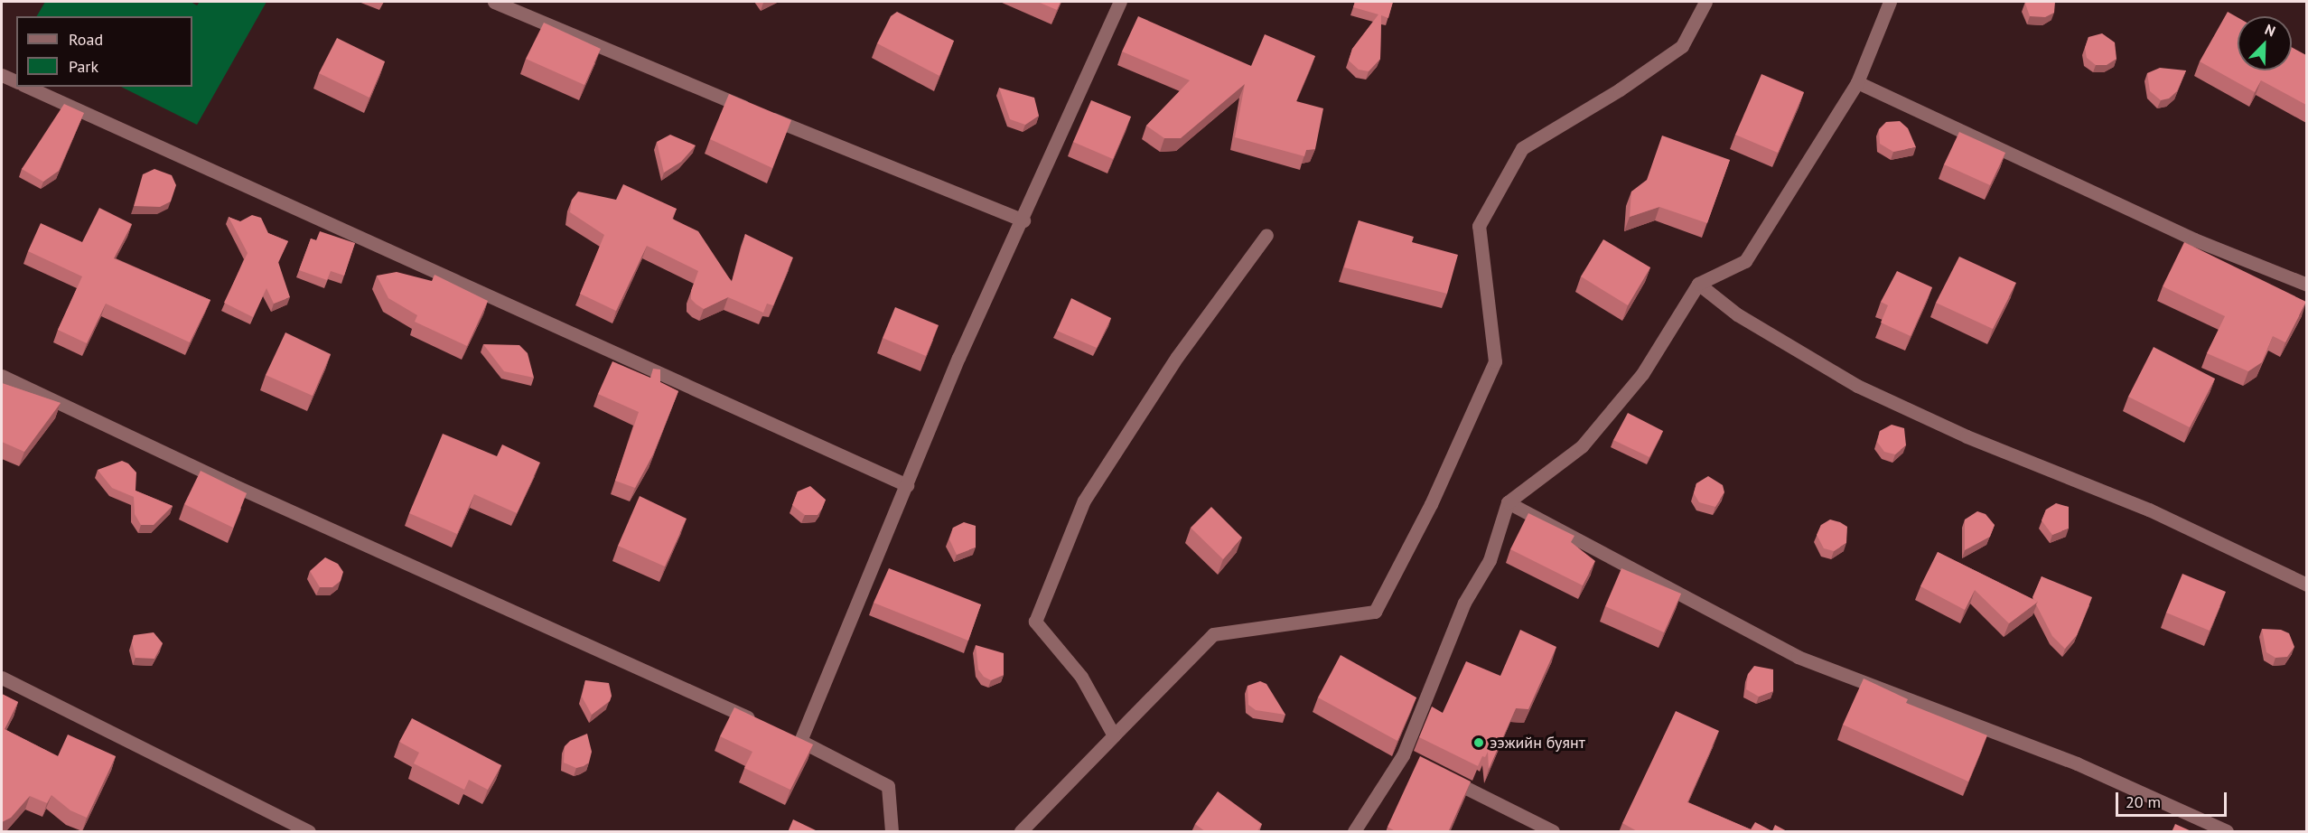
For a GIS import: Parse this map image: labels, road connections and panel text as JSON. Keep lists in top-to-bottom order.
{
  "places": ["ээжийн буянт"],
  "legend": ["Road", "Park"],
  "scale_bar": "20 m",
  "north": "top right"
}
